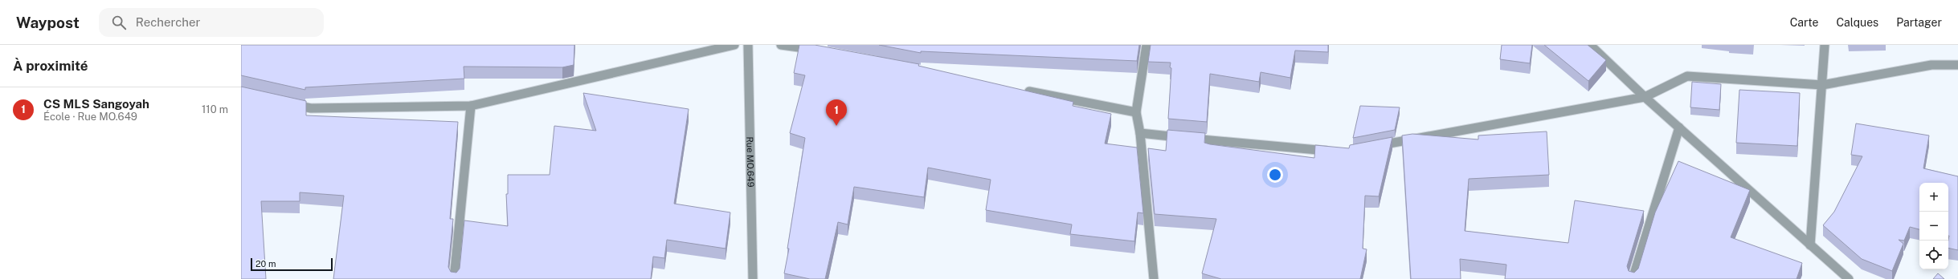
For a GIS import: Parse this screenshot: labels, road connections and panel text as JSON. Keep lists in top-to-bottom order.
{
  "streets": {
    "street": ["Rue MO.649"]
  },
  "scale_bar": "20 m",
  "page": {
    "header": "Waypost",
    "search": "Rechercher",
    "nav": ["Carte", "Calques", "Partager"],
    "heading": "À proximité",
    "list": [
      {
        "mark": "1",
        "name": "CS MLS Sangoyah",
        "note": "École · Rue MO.649",
        "value": "110 m"
      }
    ],
    "pins": "1",
    "map_buttons": ["+", "−"],
    "scale": "20 m"
  }
}
